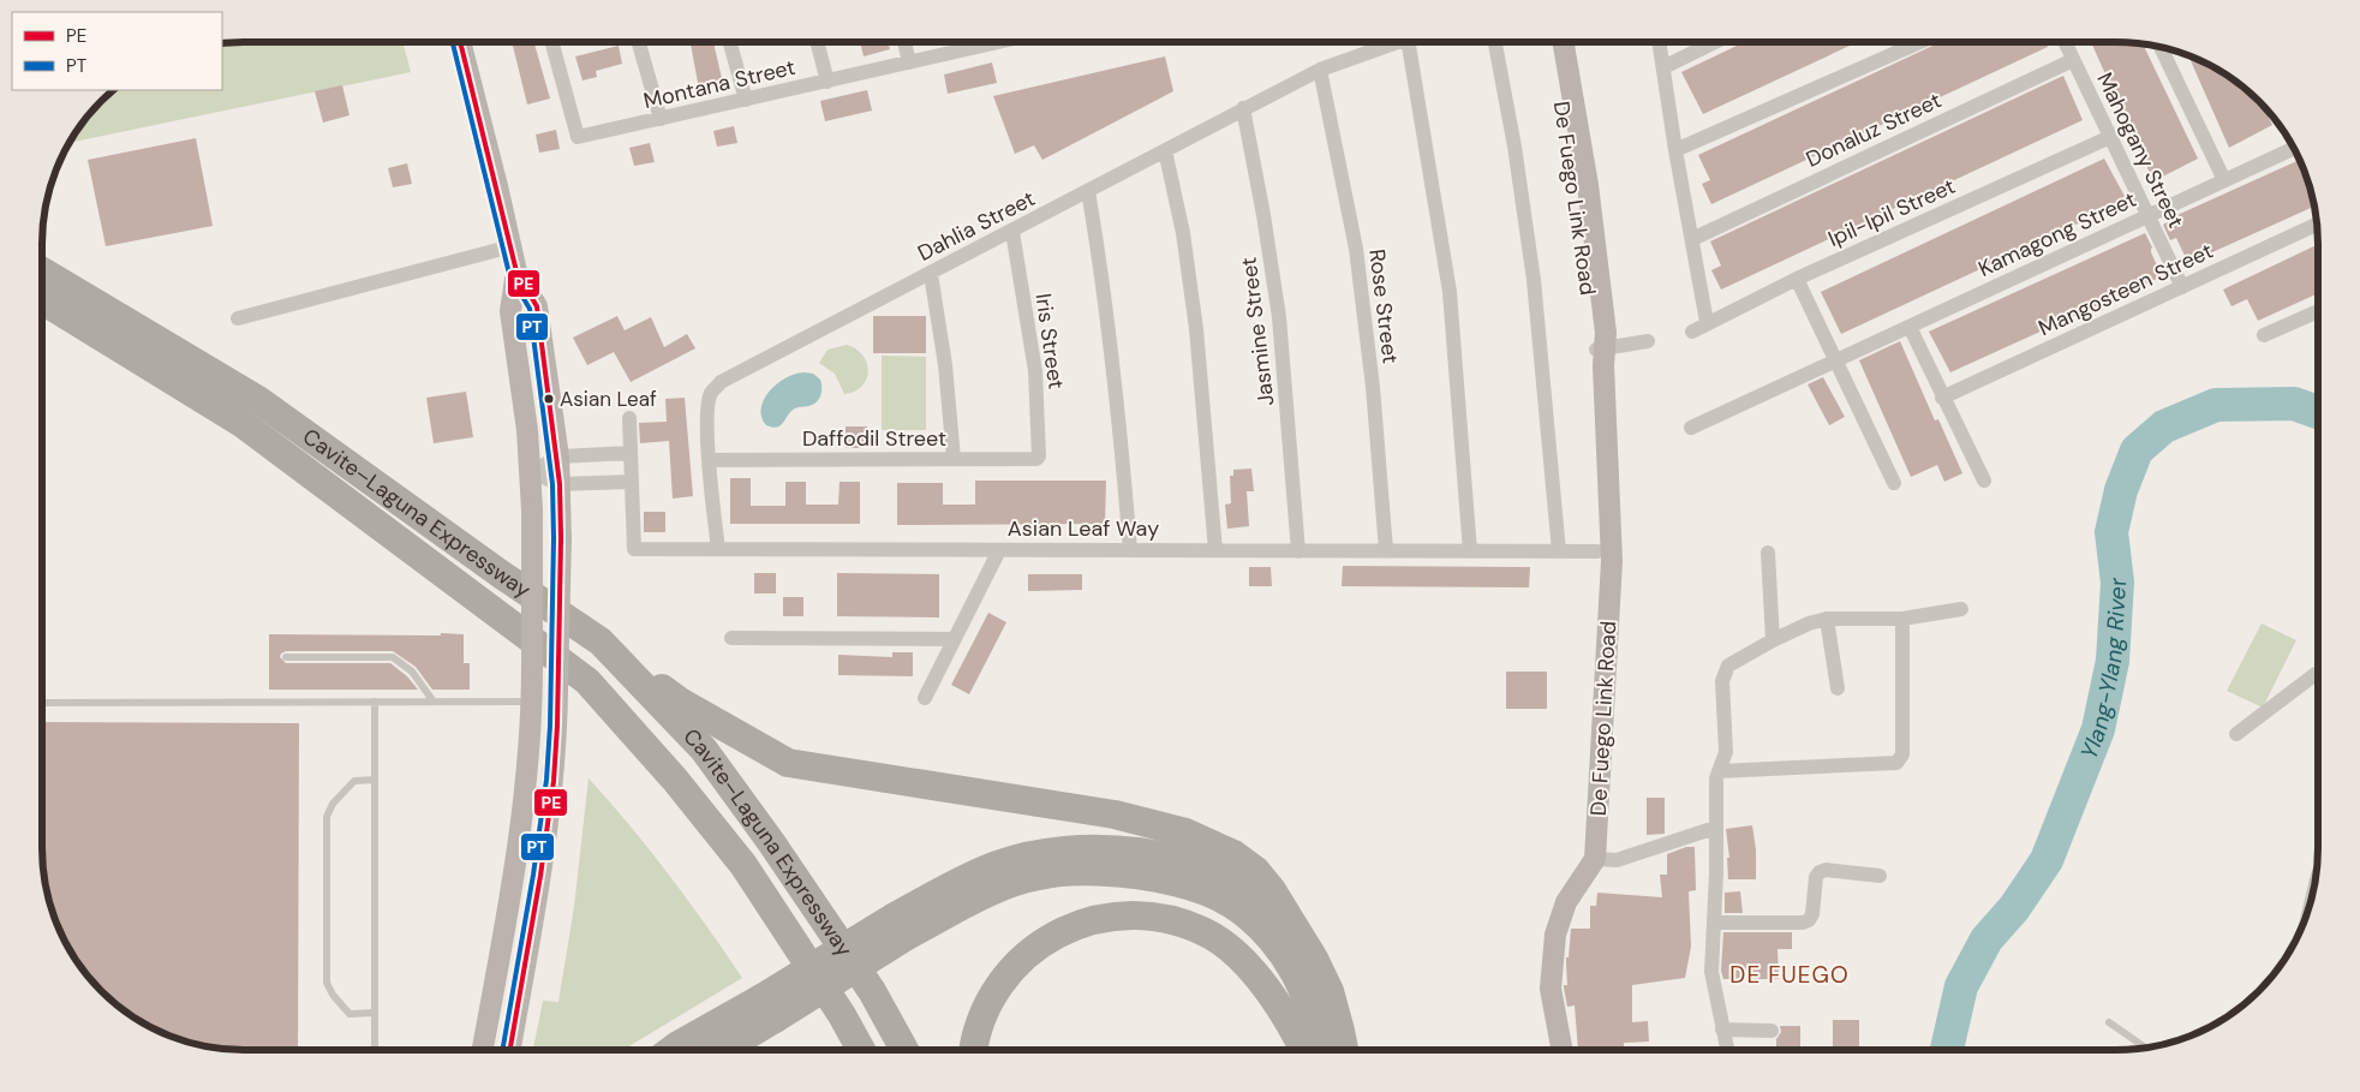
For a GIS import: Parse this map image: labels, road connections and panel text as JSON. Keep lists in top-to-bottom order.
{
  "streets": {
    "highway": ["Cavite–Laguna Expressway"],
    "main road": ["De Fuego Link Road"],
    "street": [
      "Montana Street",
      "Donaluz Street",
      "Mahogany Street",
      "Ipil-Ipil Street",
      "Dahlia Street",
      "Kamagong Street",
      "Mangosteen Street",
      "Rose Street",
      "Jasmine Street",
      "Iris Street",
      "Daffodil Street",
      "Asian Leaf Way"
    ]
  },
  "crossings": [
    ["Donaluz Street", "Mahogany Street"],
    ["Mahogany Street", "Ipil-Ipil Street"],
    ["Mahogany Street", "Kamagong Street"],
    ["Mahogany Street", "Mangosteen Street"],
    ["Dahlia Street", "Rose Street"],
    ["Dahlia Street", "Jasmine Street"],
    ["Dahlia Street", "Iris Street"],
    ["Dahlia Street", "Daffodil Street"],
    ["Dahlia Street", "Asian Leaf Way"],
    ["Rose Street", "Asian Leaf Way"],
    ["Jasmine Street", "Asian Leaf Way"],
    ["Iris Street", "Daffodil Street"]
  ],
  "districts": ["DE FUEGO"],
  "water": ["Ylang-Ylang River"],
  "places": ["Asian Leaf"],
  "lines": ["transit line PE", "transit line PT"],
  "legend": ["PE", "PT"]
}
